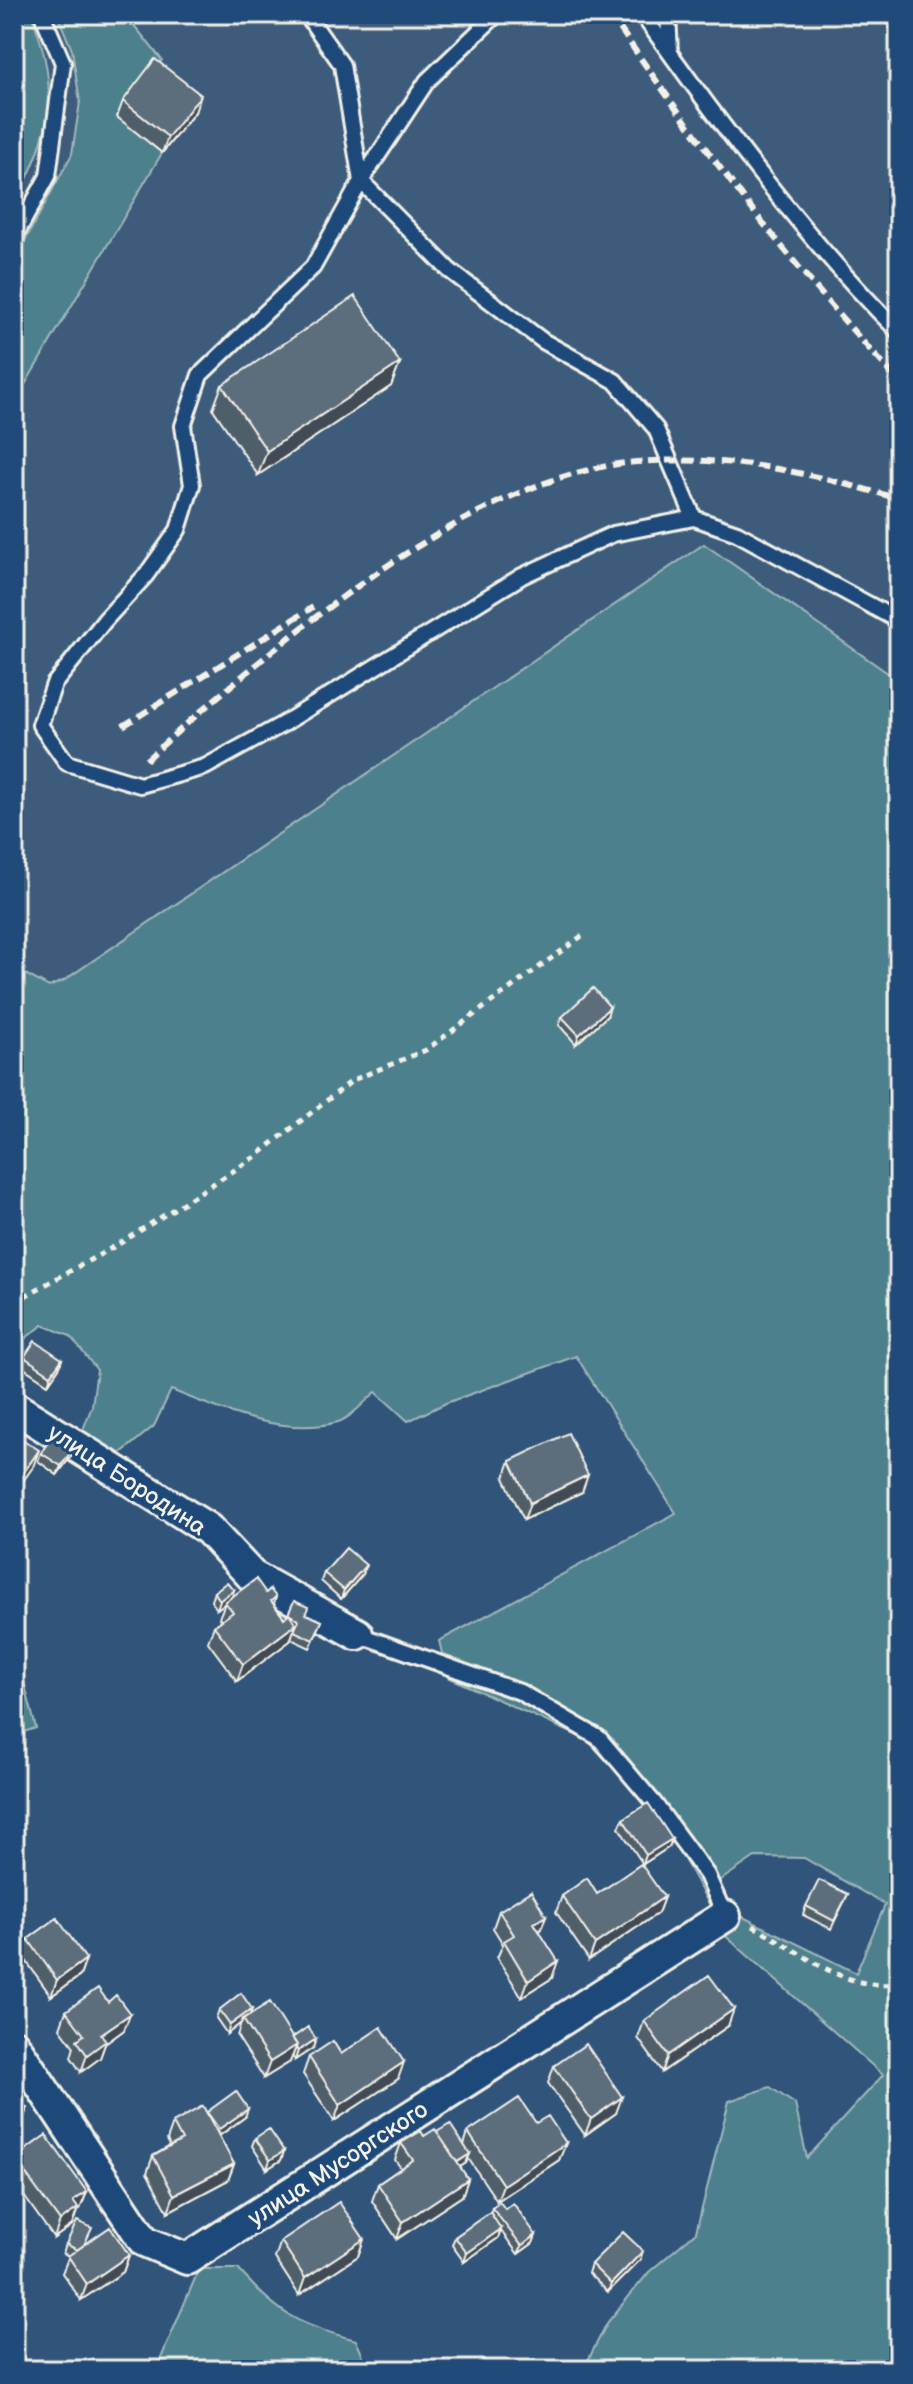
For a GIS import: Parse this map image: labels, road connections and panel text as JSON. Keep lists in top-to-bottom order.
{
  "streets": {
    "street": ["улица Бородина", "улица Мусоргского"]
  }
}
